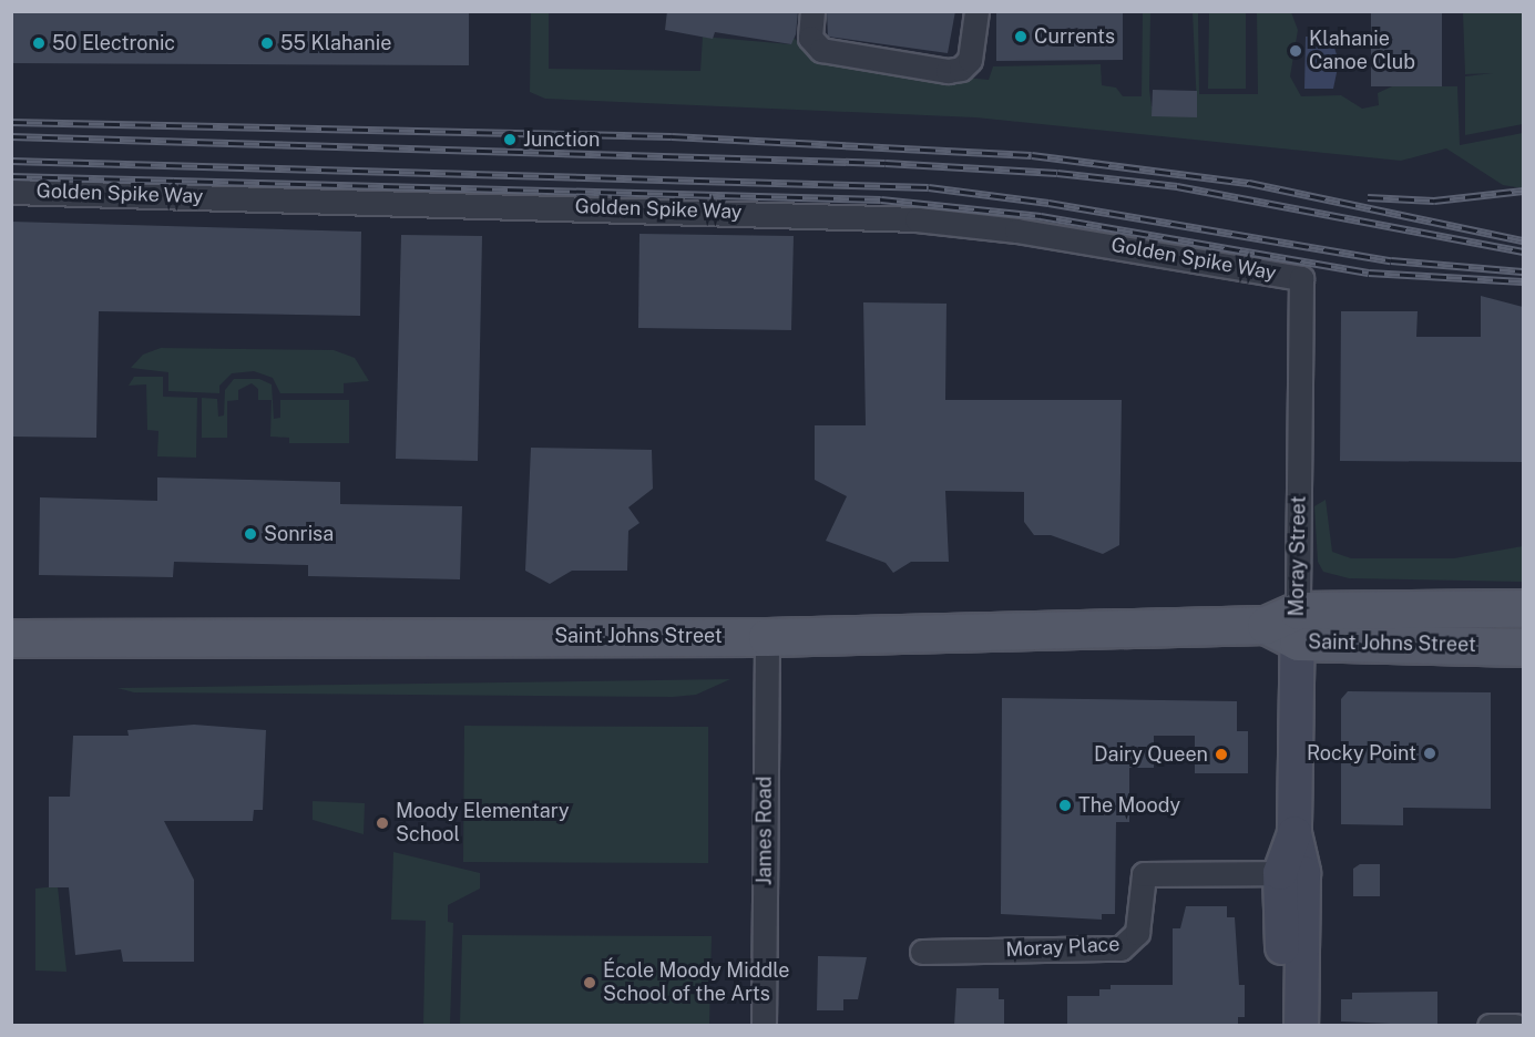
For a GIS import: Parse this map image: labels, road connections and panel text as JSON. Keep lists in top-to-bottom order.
{
  "streets": {
    "main road": ["Saint Johns Street"],
    "street": [
      "Golden Spike Way",
      "Moray Street",
      "James Road",
      "Moray Place"
    ]
  },
  "crossings": [
    ["Golden Spike Way", "Moray Street"],
    ["Moray Street", "Saint Johns Street"],
    ["Moray Street", "Moray Place"],
    ["Saint Johns Street", "James Road"]
  ],
  "places": [
    "Currents",
    "50 Electronic",
    "55 Klahanie",
    "Klahanie Canoe Club",
    "Junction",
    "Sonrisa",
    "Rocky Point",
    "Dairy Queen",
    "The Moody",
    "Moody Elementary School",
    "École Moody Middle School of the Arts"
  ]
}
